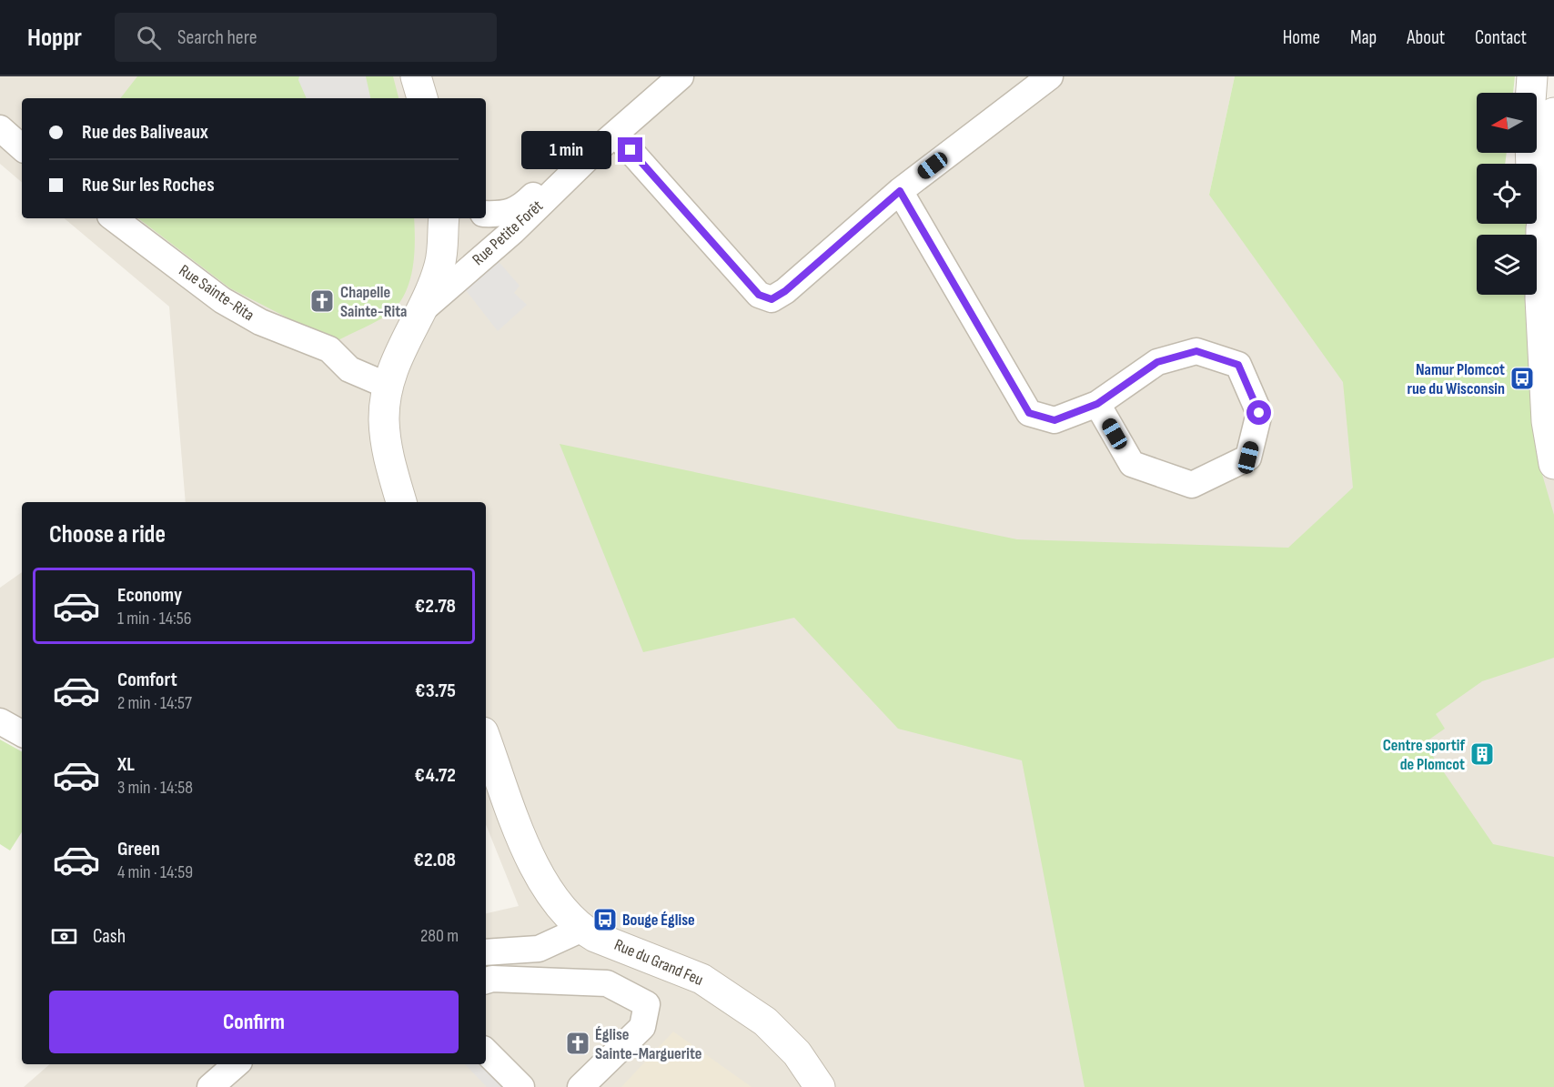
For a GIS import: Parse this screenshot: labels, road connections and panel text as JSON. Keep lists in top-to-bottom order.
{
  "streets": {
    "street": ["Rue Petite Forêt", "Rue Sainte-Rita", "Rue du Grand Feu"]
  },
  "places": {
    "church": ["Chapelle Sainte-Rita", "Église Sainte-Marguerite"],
    "bus stop": ["Namur Plomcot rue du Wisconsin", "Bouge Église"],
    "building": ["Centre sportif de Plomcot"]
  },
  "north": "left",
  "page": {
    "header": "Hoppr",
    "search": "Search here",
    "nav": [
      "Home",
      "Map",
      "About",
      "Contact"
    ],
    "banner": ["Rue des Baliveaux", "Rue Sur les Roches"],
    "bubble": "1 min",
    "heading": "Choose a ride",
    "list": [
      {
        "name": "Economy",
        "note": "1 min · 14:56",
        "value": "€2.78"
      },
      {
        "name": "Comfort",
        "note": "2 min · 14:57",
        "value": "€3.75"
      },
      {
        "name": "XL",
        "note": "3 min · 14:58",
        "value": "€4.72"
      },
      {
        "name": "Green",
        "note": "4 min · 14:59",
        "value": "€2.08"
      }
    ],
    "pay": ["Cash", "280 m"],
    "buttons": "Confirm"
  }
}
